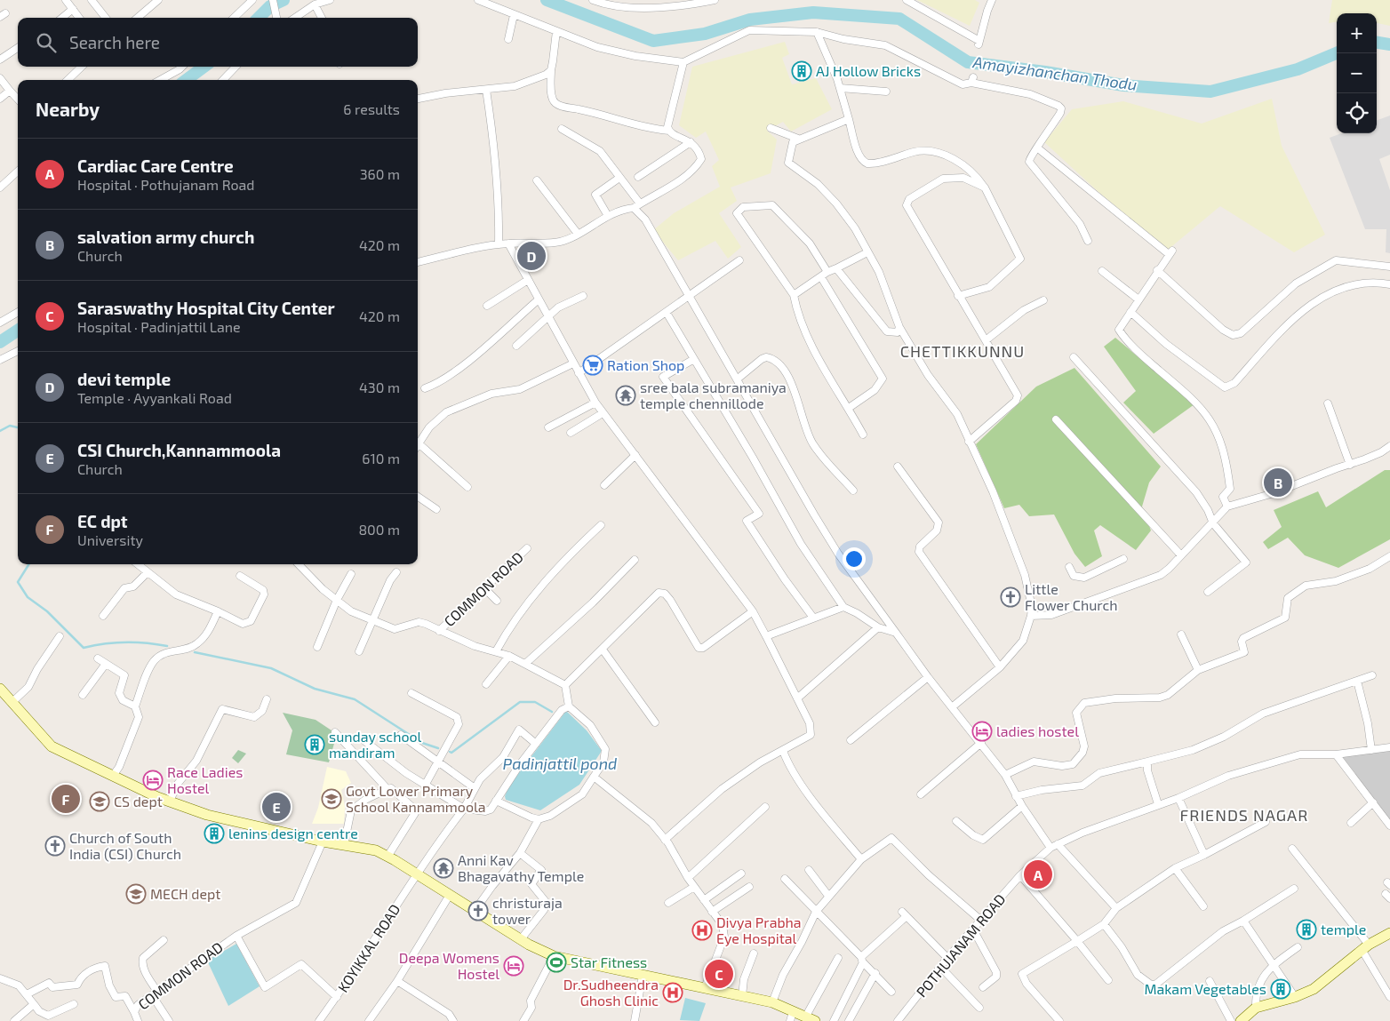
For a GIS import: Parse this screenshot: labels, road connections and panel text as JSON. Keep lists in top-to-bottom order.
{
  "streets": {
    "street": ["COMMON ROAD", "POTHUJANAM ROAD", "KOYIKKAL ROAD"]
  },
  "crossings": [
    ["COMMON ROAD", "KOYIKKAL ROAD"]
  ],
  "districts": ["CHETTIKKUNNU", "FRIENDS NAGAR"],
  "water": ["Amayizhanchan Thodu", "Padinjattil pond"],
  "places": {
    "building": [
      "AJ Hollow Bricks",
      "sunday school mandiram",
      "lenins design centre",
      "temple",
      "Makam Vegetables"
    ],
    "supermarket": ["Ration Shop"],
    "temple": ["sree bala subramaniya temple chennillode", "Anni Kav Bhagavathy Temple"],
    "church": ["Little Flower Church", "Church of South India (CSI) Church", "christuraja tower"],
    "hotel": ["ladies hostel", "Race Ladies Hostel", "Deepa Womens Hostel"],
    "school or university": ["Govt Lower Primary School Kannammoola", "CS dept", "MECH dept"],
    "hospital": ["Divya Prabha Eye Hospital", "Dr.Sudheendra Ghosh Clinic"],
    "sports": ["Star Fitness"]
  },
  "page": {
    "map_buttons": ["+", "−"],
    "search": "Search here",
    "heading": ["Nearby", "6 results"],
    "list": [
      {
        "mark": "A",
        "name": "Cardiac Care Centre",
        "note": "Hospital · Pothujanam Road",
        "value": "360 m"
      },
      {
        "mark": "B",
        "name": "salvation army church",
        "note": "Church",
        "value": "420 m"
      },
      {
        "mark": "C",
        "name": "Saraswathy Hospital City Center",
        "note": "Hospital · Padinjattil Lane",
        "value": "420 m"
      },
      {
        "mark": "D",
        "name": "devi temple",
        "note": "Temple · Ayyankali Road",
        "value": "430 m"
      },
      {
        "mark": "E",
        "name": "CSI Church,Kannammoola",
        "note": "Church",
        "value": "610 m"
      },
      {
        "mark": "F",
        "name": "EC dpt",
        "note": "University",
        "value": "800 m"
      }
    ],
    "pins": [
      "D",
      "B",
      "F",
      "E",
      "A",
      "C"
    ]
  }
}
